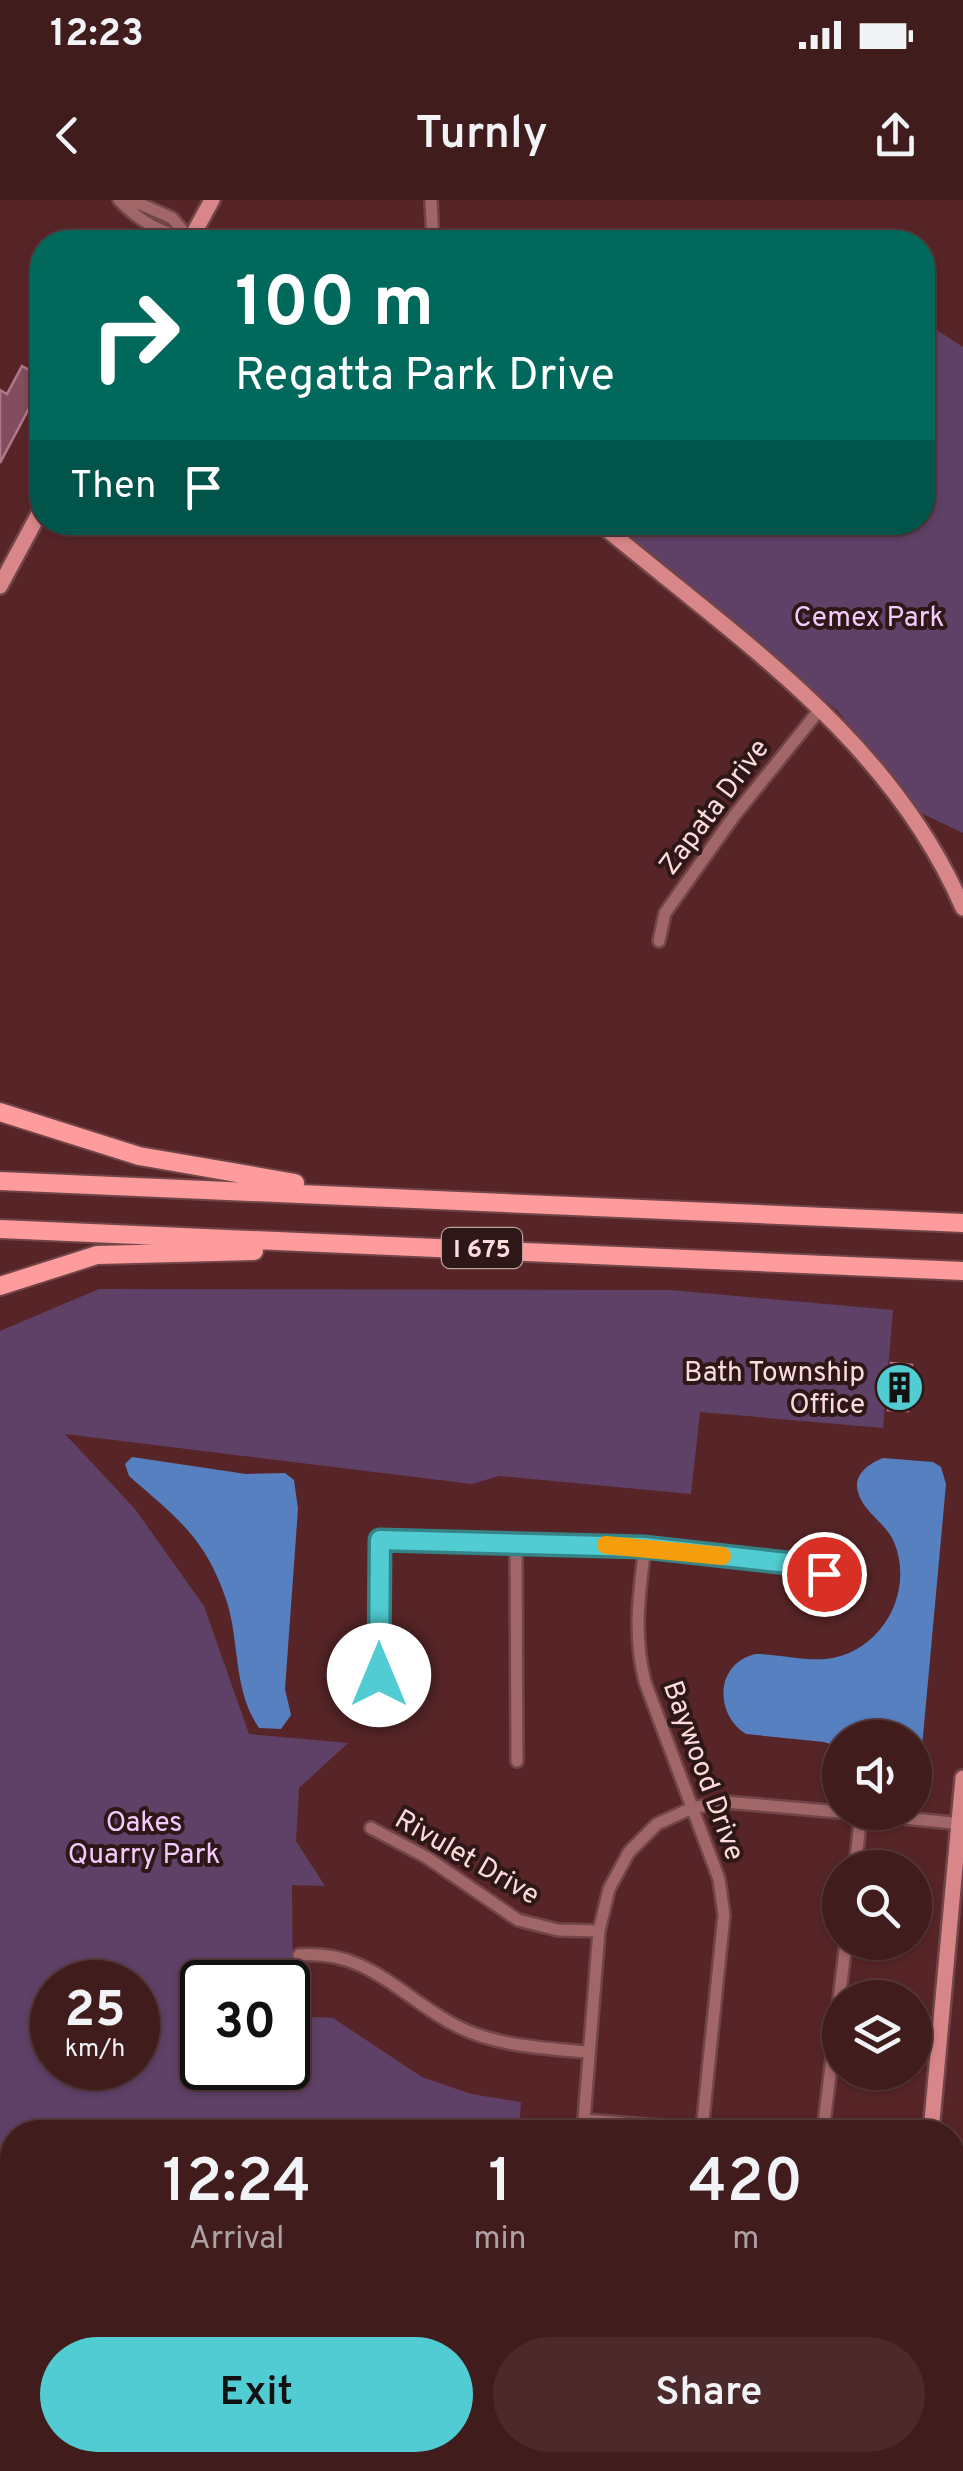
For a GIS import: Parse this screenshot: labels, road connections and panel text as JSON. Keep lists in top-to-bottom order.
{
  "streets": {
    "highway": ["I 675"],
    "street": ["Zapata Drive", "Baywood Drive", "Rivulet Drive"]
  },
  "parks": ["Cemex Park", "Oakes Quarry Park"],
  "places": {
    "building": ["Bath Township Office"]
  },
  "page": {
    "status": "12:23",
    "header": "Turnly",
    "turn": ["100 m", "Regatta Park Drive"],
    "then": "Then",
    "speed": "25 km/h",
    "limit": "30",
    "eta": [
      "12:24",
      "Arrival",
      "1",
      "min",
      "420",
      "m"
    ],
    "buttons": ["Exit", "Share"]
  }
}
